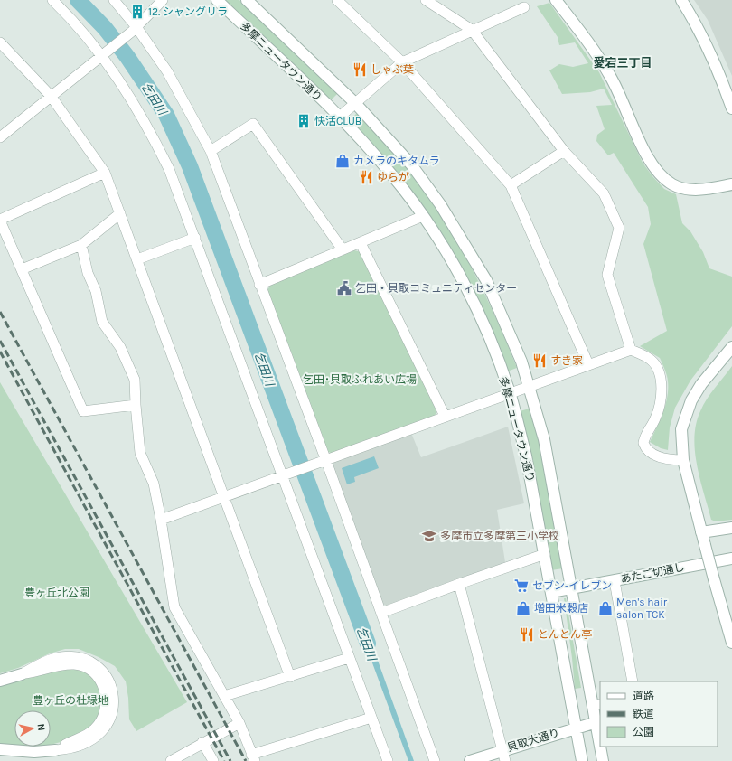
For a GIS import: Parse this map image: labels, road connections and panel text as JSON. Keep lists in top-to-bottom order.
{
  "streets": {
    "main road": ["多摩ニュータウン通り", "あたご切通し", "貝取大通り"]
  },
  "crossings": [
    ["多摩ニュータウン通り", "あたご切通し"],
    ["多摩ニュータウン通り", "貝取大通り"]
  ],
  "districts": ["愛宕三丁目"],
  "water": ["乞田川"],
  "parks": ["乞田･貝取ふれあい広場", "豊ヶ丘北公園", "豊ヶ丘の杜緑地"],
  "places": {
    "building": ["12. シャングリラ", "快活CLUB"],
    "restaurant": [
      "しゃぶ葉",
      "ゆらが",
      "すき家",
      "とんとん亭"
    ],
    "shop": ["カメラのキタムラ", "増田米穀店", "Men's hair salon TCK"],
    "public building": ["乞田・貝取コミュニティセンター"],
    "school or university": ["多摩市立多摩第三小学校"],
    "supermarket": ["セブン-イレブン"]
  },
  "legend": ["道路", "鉄道", "公園"],
  "north": "right"
}
